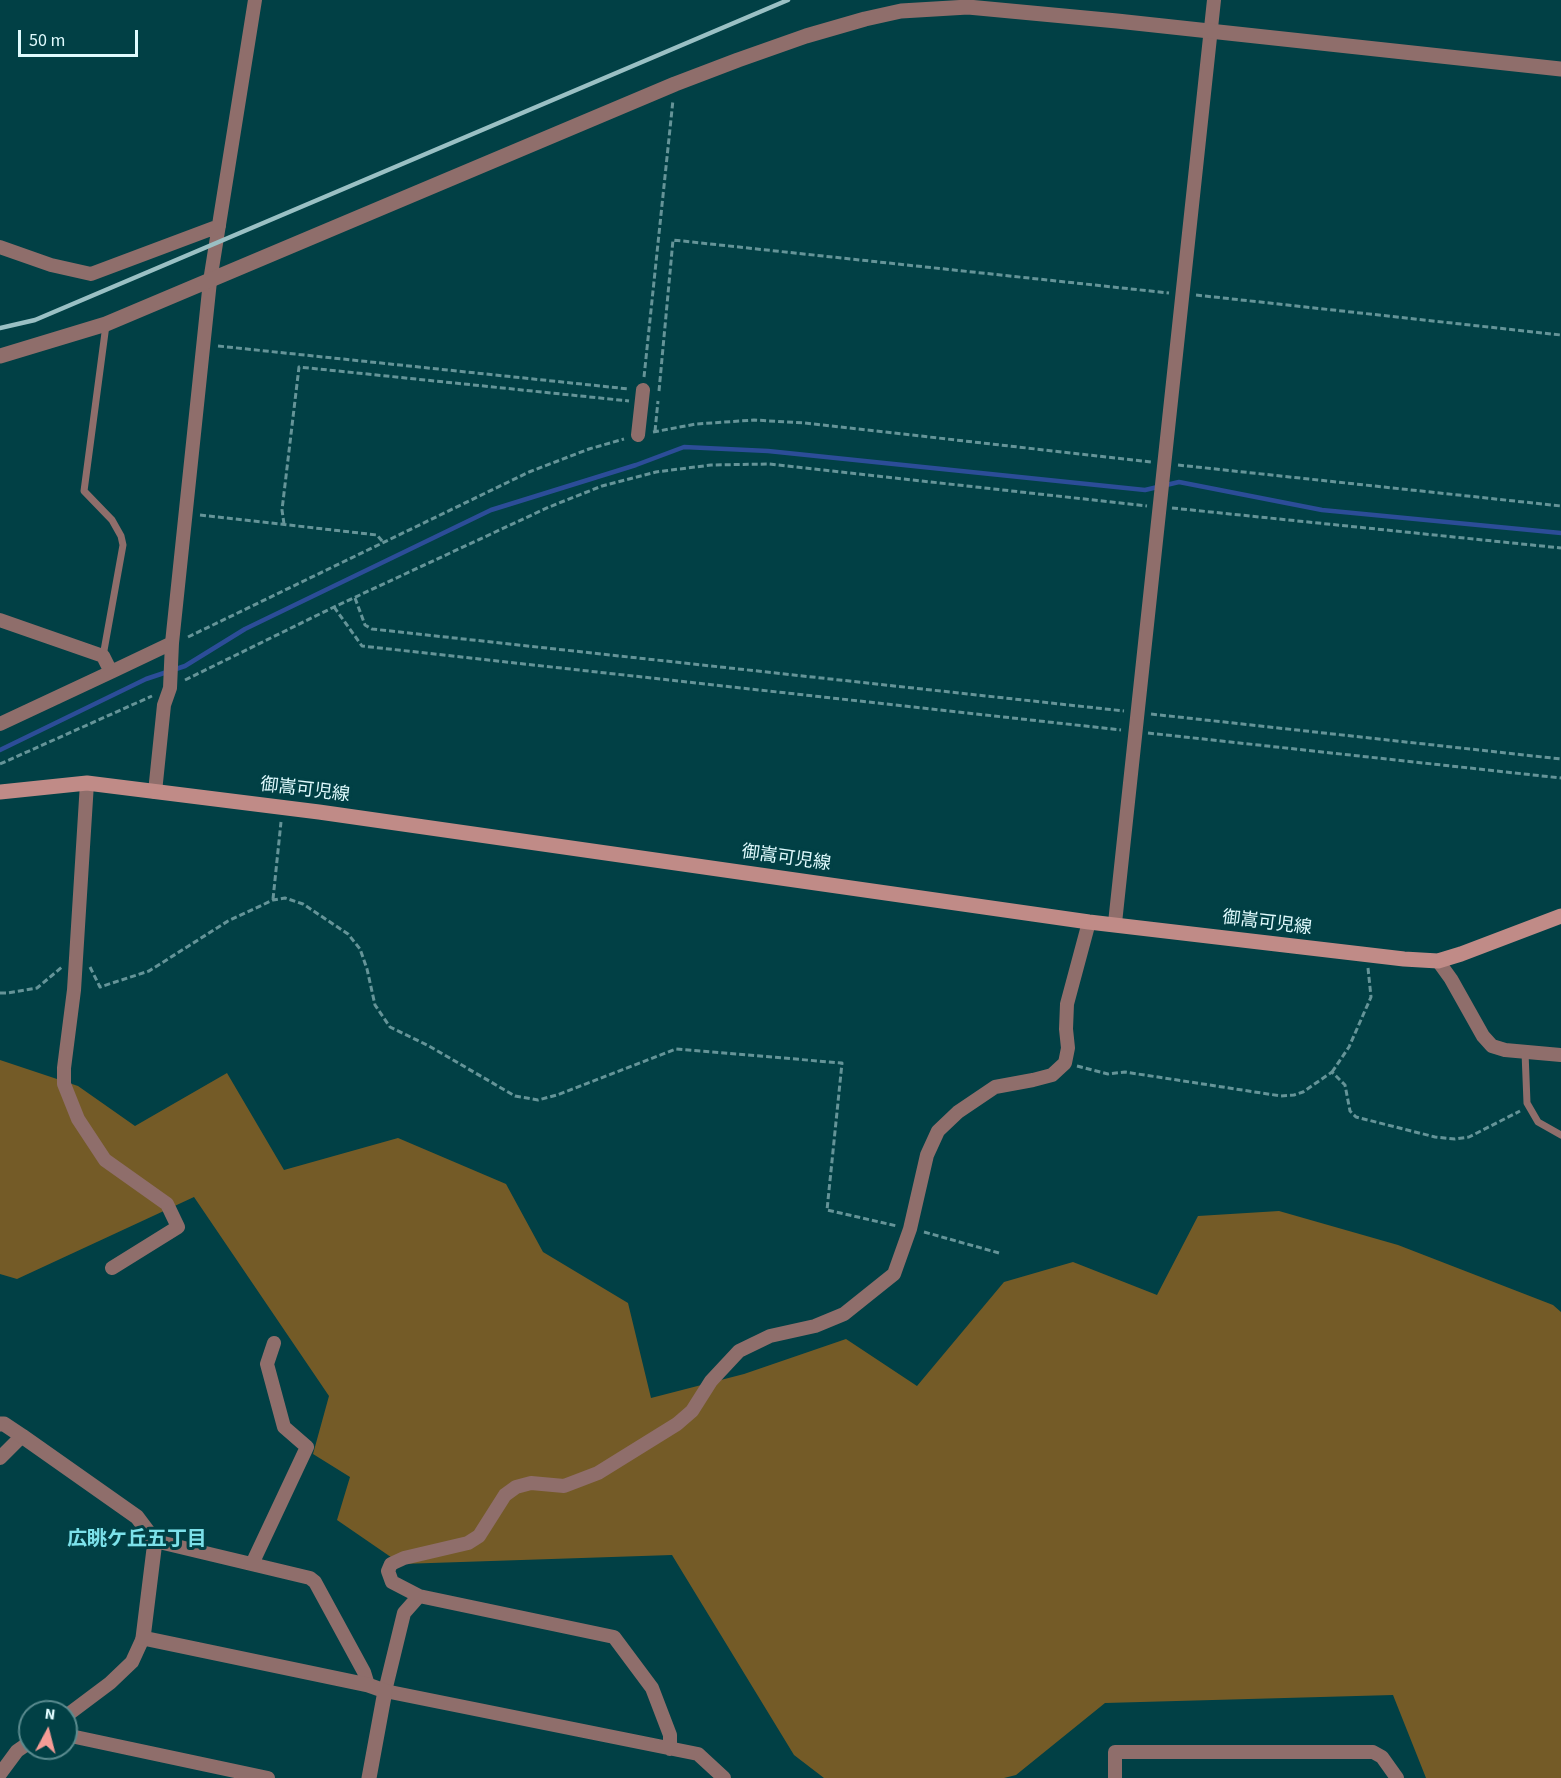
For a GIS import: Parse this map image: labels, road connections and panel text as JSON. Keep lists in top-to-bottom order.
{
  "streets": {
    "main road": ["御嵩可児線"]
  },
  "districts": ["広眺ケ丘五丁目"],
  "scale_bar": "50 m",
  "north": "top"
}
